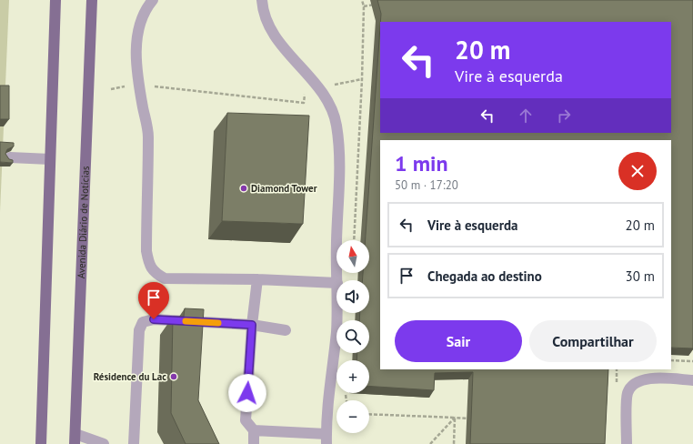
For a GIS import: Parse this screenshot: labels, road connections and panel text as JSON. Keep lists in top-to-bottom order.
{
  "streets": {
    "main road": ["Avenida Diário de Notícias"]
  },
  "places": ["Diamond Tower", "Résidence du Lac"],
  "north": "top",
  "page": {
    "turn": ["20 m", "Vire à esquerda"],
    "heading": ["1 min", "50 m · 17:20"],
    "list": [
      {
        "name": "Vire à esquerda",
        "value": "20 m"
      },
      {
        "name": "Chegada ao destino",
        "value": "30 m"
      }
    ],
    "map_buttons": ["+", "−"],
    "buttons": ["Sair", "Compartilhar"]
  }
}
